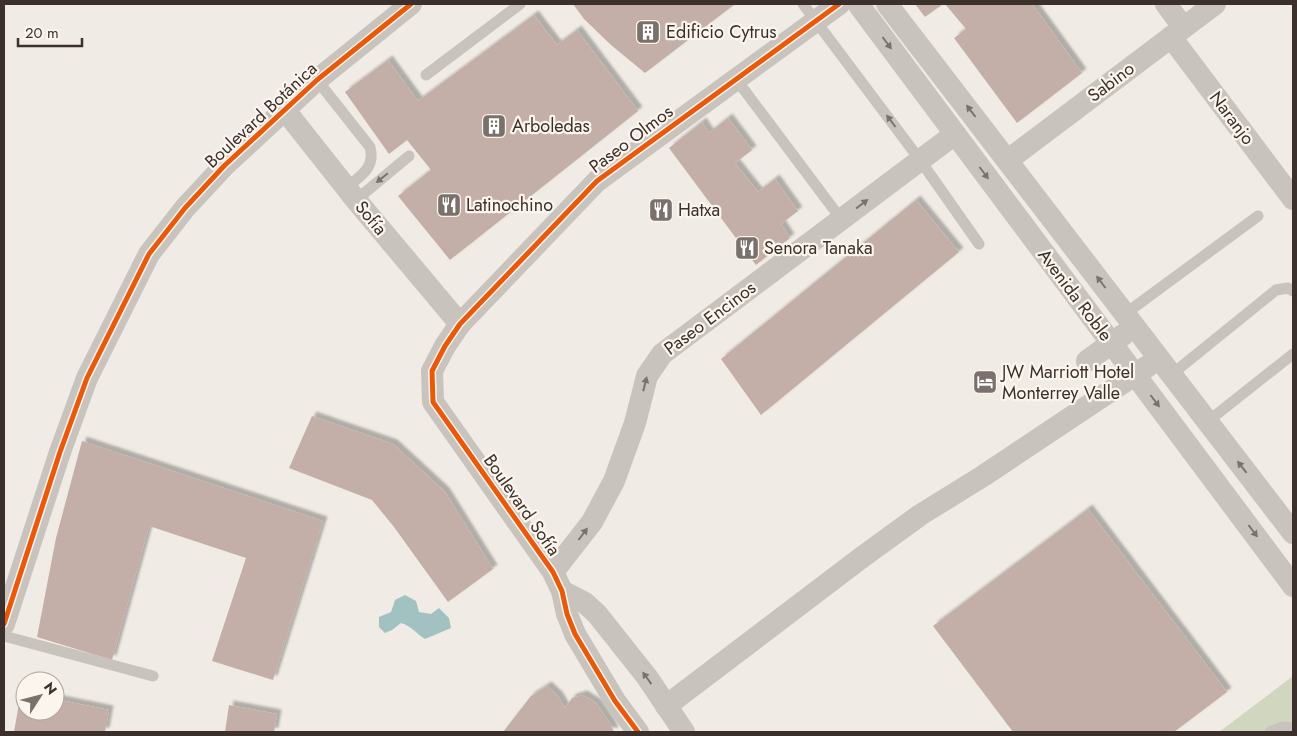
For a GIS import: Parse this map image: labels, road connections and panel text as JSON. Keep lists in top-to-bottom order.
{
  "streets": {
    "street": [
      "Sabino",
      "Boulevard Botánica",
      "Naranjo",
      "Paseo Olmos",
      "Sofía",
      "Avenida Roble",
      "Paseo Encinos",
      "Boulevard Sofía"
    ]
  },
  "crossings": [
    ["Sabino", "Naranjo"],
    ["Sabino", "Avenida Roble"],
    ["Boulevard Botánica", "Sofía"],
    ["Paseo Olmos", "Sofía"],
    ["Paseo Olmos", "Boulevard Sofía"],
    ["Avenida Roble", "Paseo Encinos"],
    ["Paseo Encinos", "Boulevard Sofía"]
  ],
  "one_way": ["Paseo Encinos"],
  "places": {
    "building": ["Edificio Cytrus", "Arboledas"],
    "restaurant": ["Latinochino", "Hatxa", "Senora Tanaka"],
    "hotel": ["JW Marriott Hotel Monterrey Valle"]
  },
  "scale_bar": "20 m",
  "north": "top right"
}
